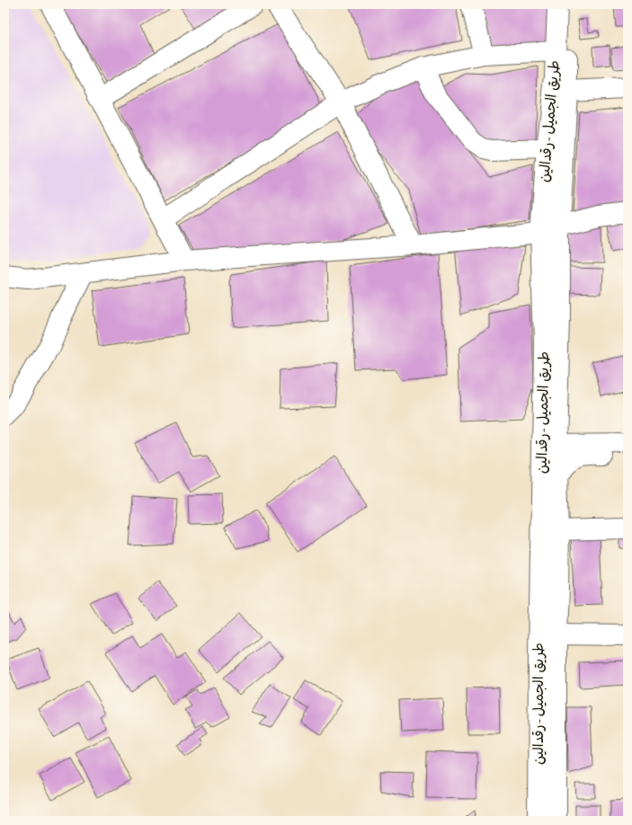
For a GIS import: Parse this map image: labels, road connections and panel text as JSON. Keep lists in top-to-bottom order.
{
  "streets": {
    "street": ["طريق الجميل -رقدالين"]
  }
}
